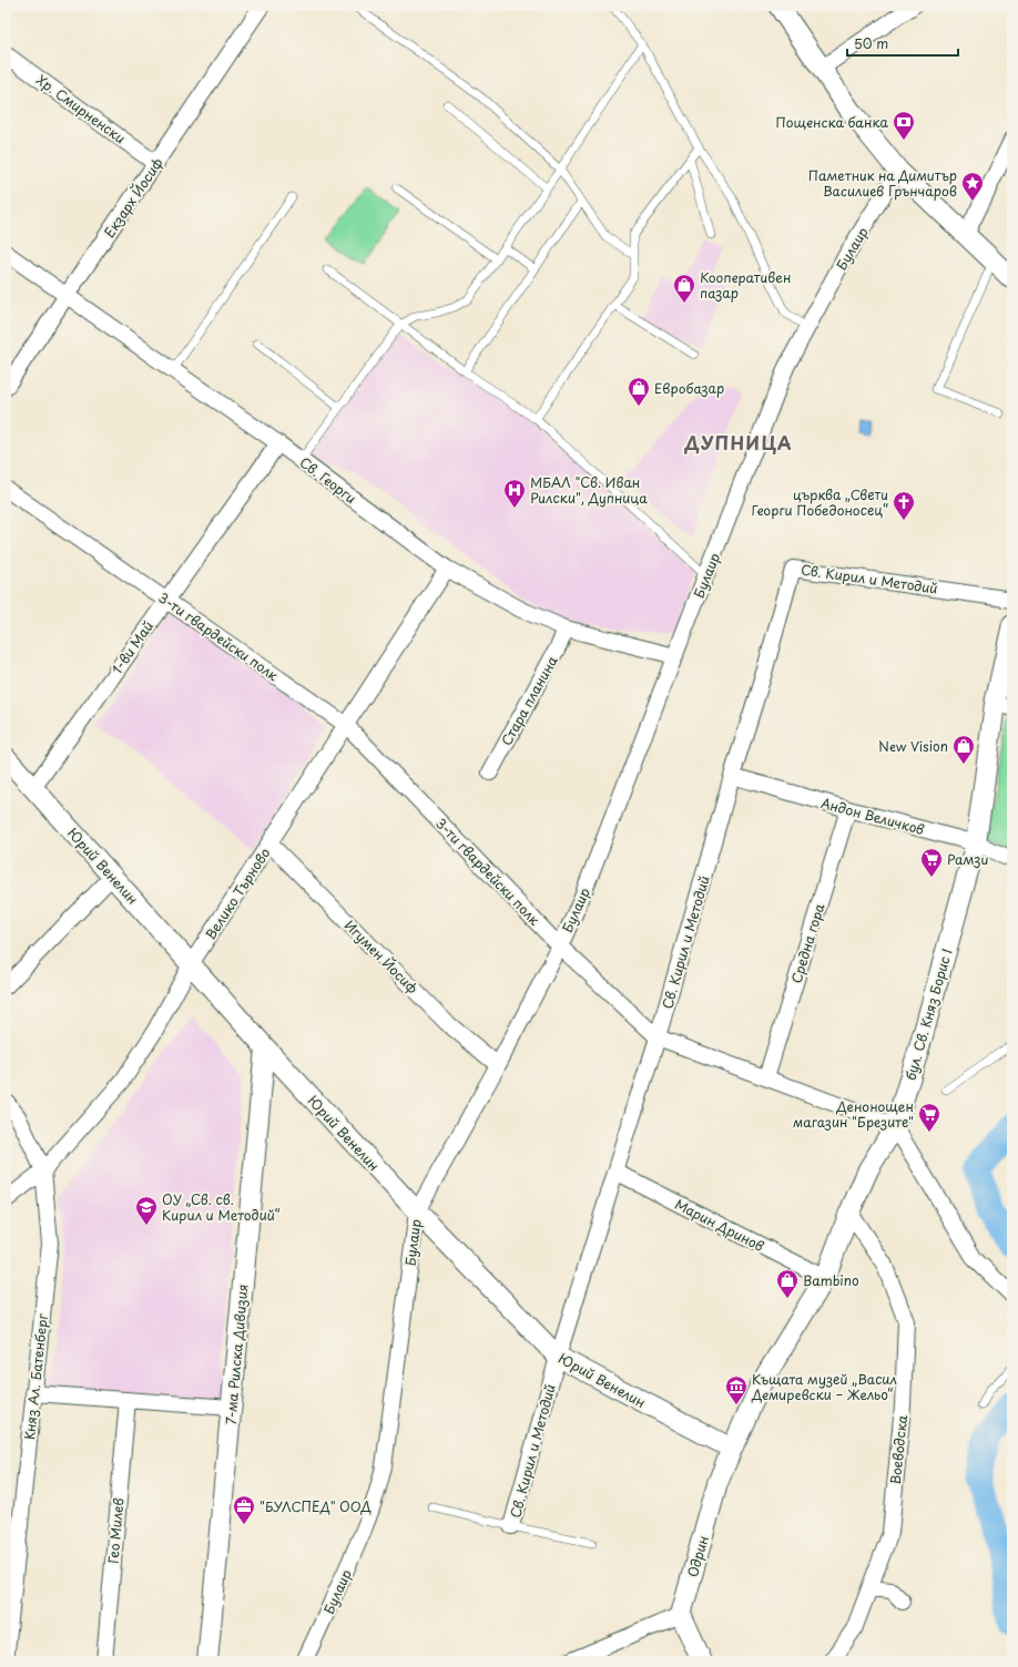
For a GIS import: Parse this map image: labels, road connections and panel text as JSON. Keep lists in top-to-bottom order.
{
  "streets": {
    "street": [
      "Хр. Смирненски",
      "Екзарх Йосиф",
      "Булаир",
      "Св. Георги",
      "Св. Кирил и Методий",
      "3-ти гвардейски полк",
      "1-ви Май",
      "Стара планина",
      "Андон Величков",
      "Юрий Венелин",
      "Велико Търново",
      "Средна гора",
      "Игумен Йосиф",
      "бул. Св. Княз Борис I",
      "Марин Дринов",
      "7-ма Рилска Дивизия",
      "Княз Ал. Батенберг",
      "Воеводска",
      "Гео Милев",
      "Одрин"
    ]
  },
  "crossings": [
    ["Хр. Смирненски", "Екзарх Йосиф"],
    ["Екзарх Йосиф", "Св. Георги"],
    ["Булаир", "Св. Георги"],
    ["Булаир", "3-ти гвардейски полк"],
    ["Булаир", "Юрий Венелин"],
    ["Булаир", "Игумен Йосиф"],
    ["Св. Георги", "1-ви Май"],
    ["Св. Георги", "Стара планина"],
    ["Св. Георги", "Велико Търново"],
    ["Св. Кирил и Методий", "3-ти гвардейски полк"],
    ["Св. Кирил и Методий", "Андон Величков"],
    ["Св. Кирил и Методий", "Юрий Венелин"],
    ["Св. Кирил и Методий", "Марин Дринов"],
    ["3-ти гвардейски полк", "1-ви Май"],
    ["3-ти гвардейски полк", "Велико Търново"],
    ["3-ти гвардейски полк", "Средна гора"],
    ["3-ти гвардейски полк", "бул. Св. Княз Борис I"],
    ["1-ви Май", "Юрий Венелин"],
    ["Андон Величков", "Средна гора"],
    ["Андон Величков", "бул. Св. Княз Борис I"],
    ["Юрий Венелин", "Велико Търново"],
    ["Юрий Венелин", "бул. Св. Княз Борис I"],
    ["Юрий Венелин", "7-ма Рилска Дивизия"],
    ["Юрий Венелин", "Одрин"],
    ["Велико Търново", "Игумен Йосиф"],
    ["Велико Търново", "Княз Ал. Батенберг"],
    ["бул. Св. Княз Борис I", "Марин Дринов"],
    ["бул. Св. Княз Борис I", "Воеводска"],
    ["бул. Св. Княз Борис I", "Одрин"]
  ],
  "districts": ["ДУПНИЦА"],
  "places": {
    "bank": ["Пощенска банка"],
    "place": ["Паметник на Димитър Василиев Грънчаров"],
    "shop": [
      "Кооперативен пазар",
      "Евробазар",
      "New Vision",
      "Bambino"
    ],
    "hospital": ["МБАЛ \"Св. Иван Рилски\", Дупница"],
    "church": ["църква „Свети Георги Победоносец“"],
    "supermarket": ["Рамзи", "Денонощен магазин \"Брезите\""],
    "school or university": ["ОУ „Св. св. Кирил и Методий“"],
    "museum": ["Къщата музей „Васил Демиревски – Жельо“"],
    "office": ["\"БУЛСПЕД\" ООД"]
  },
  "scale_bar": "50 m"
}
